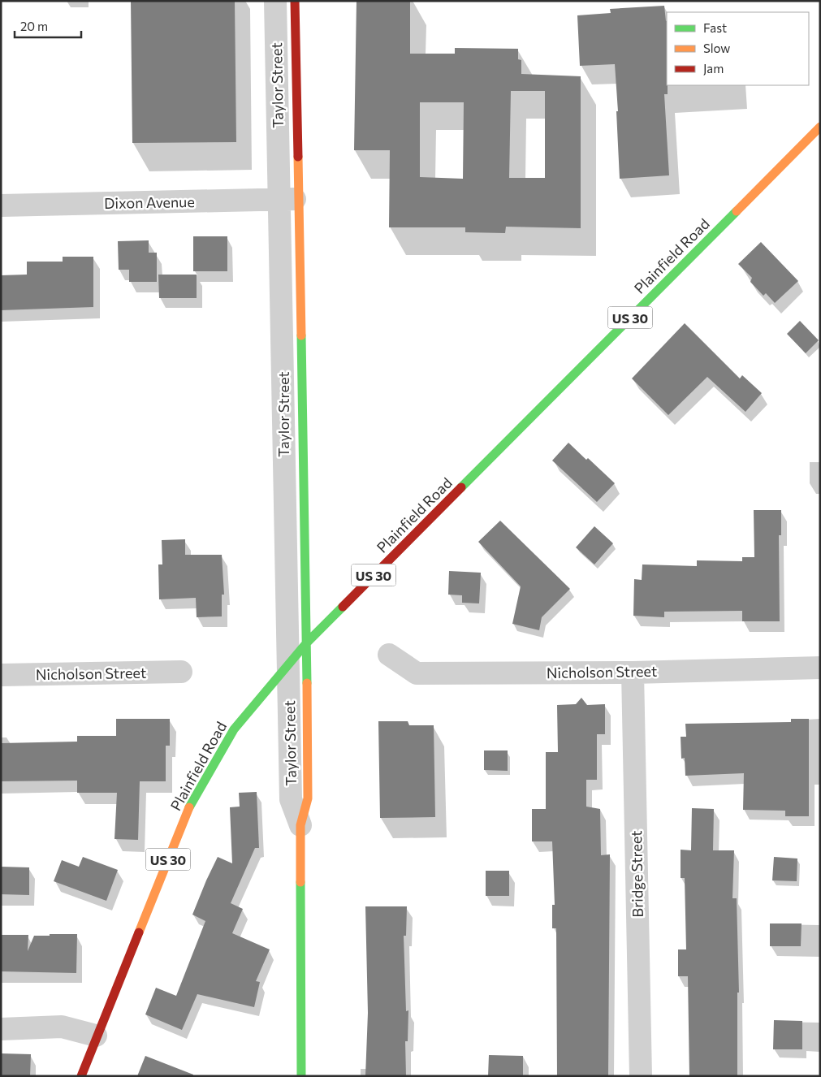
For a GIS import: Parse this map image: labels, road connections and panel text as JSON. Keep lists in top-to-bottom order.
{
  "streets": {
    "main road": ["Taylor Street", "Plainfield Road", "US 30"],
    "street": ["Dixon Avenue", "Nicholson Street", "Bridge Street"]
  },
  "crossings": [
    ["Taylor Street", "Dixon Avenue"],
    ["Taylor Street", "Plainfield Road"],
    ["Nicholson Street", "Bridge Street"]
  ],
  "legend": ["Fast", "Slow", "Jam"],
  "scale_bar": "20 m"
}
